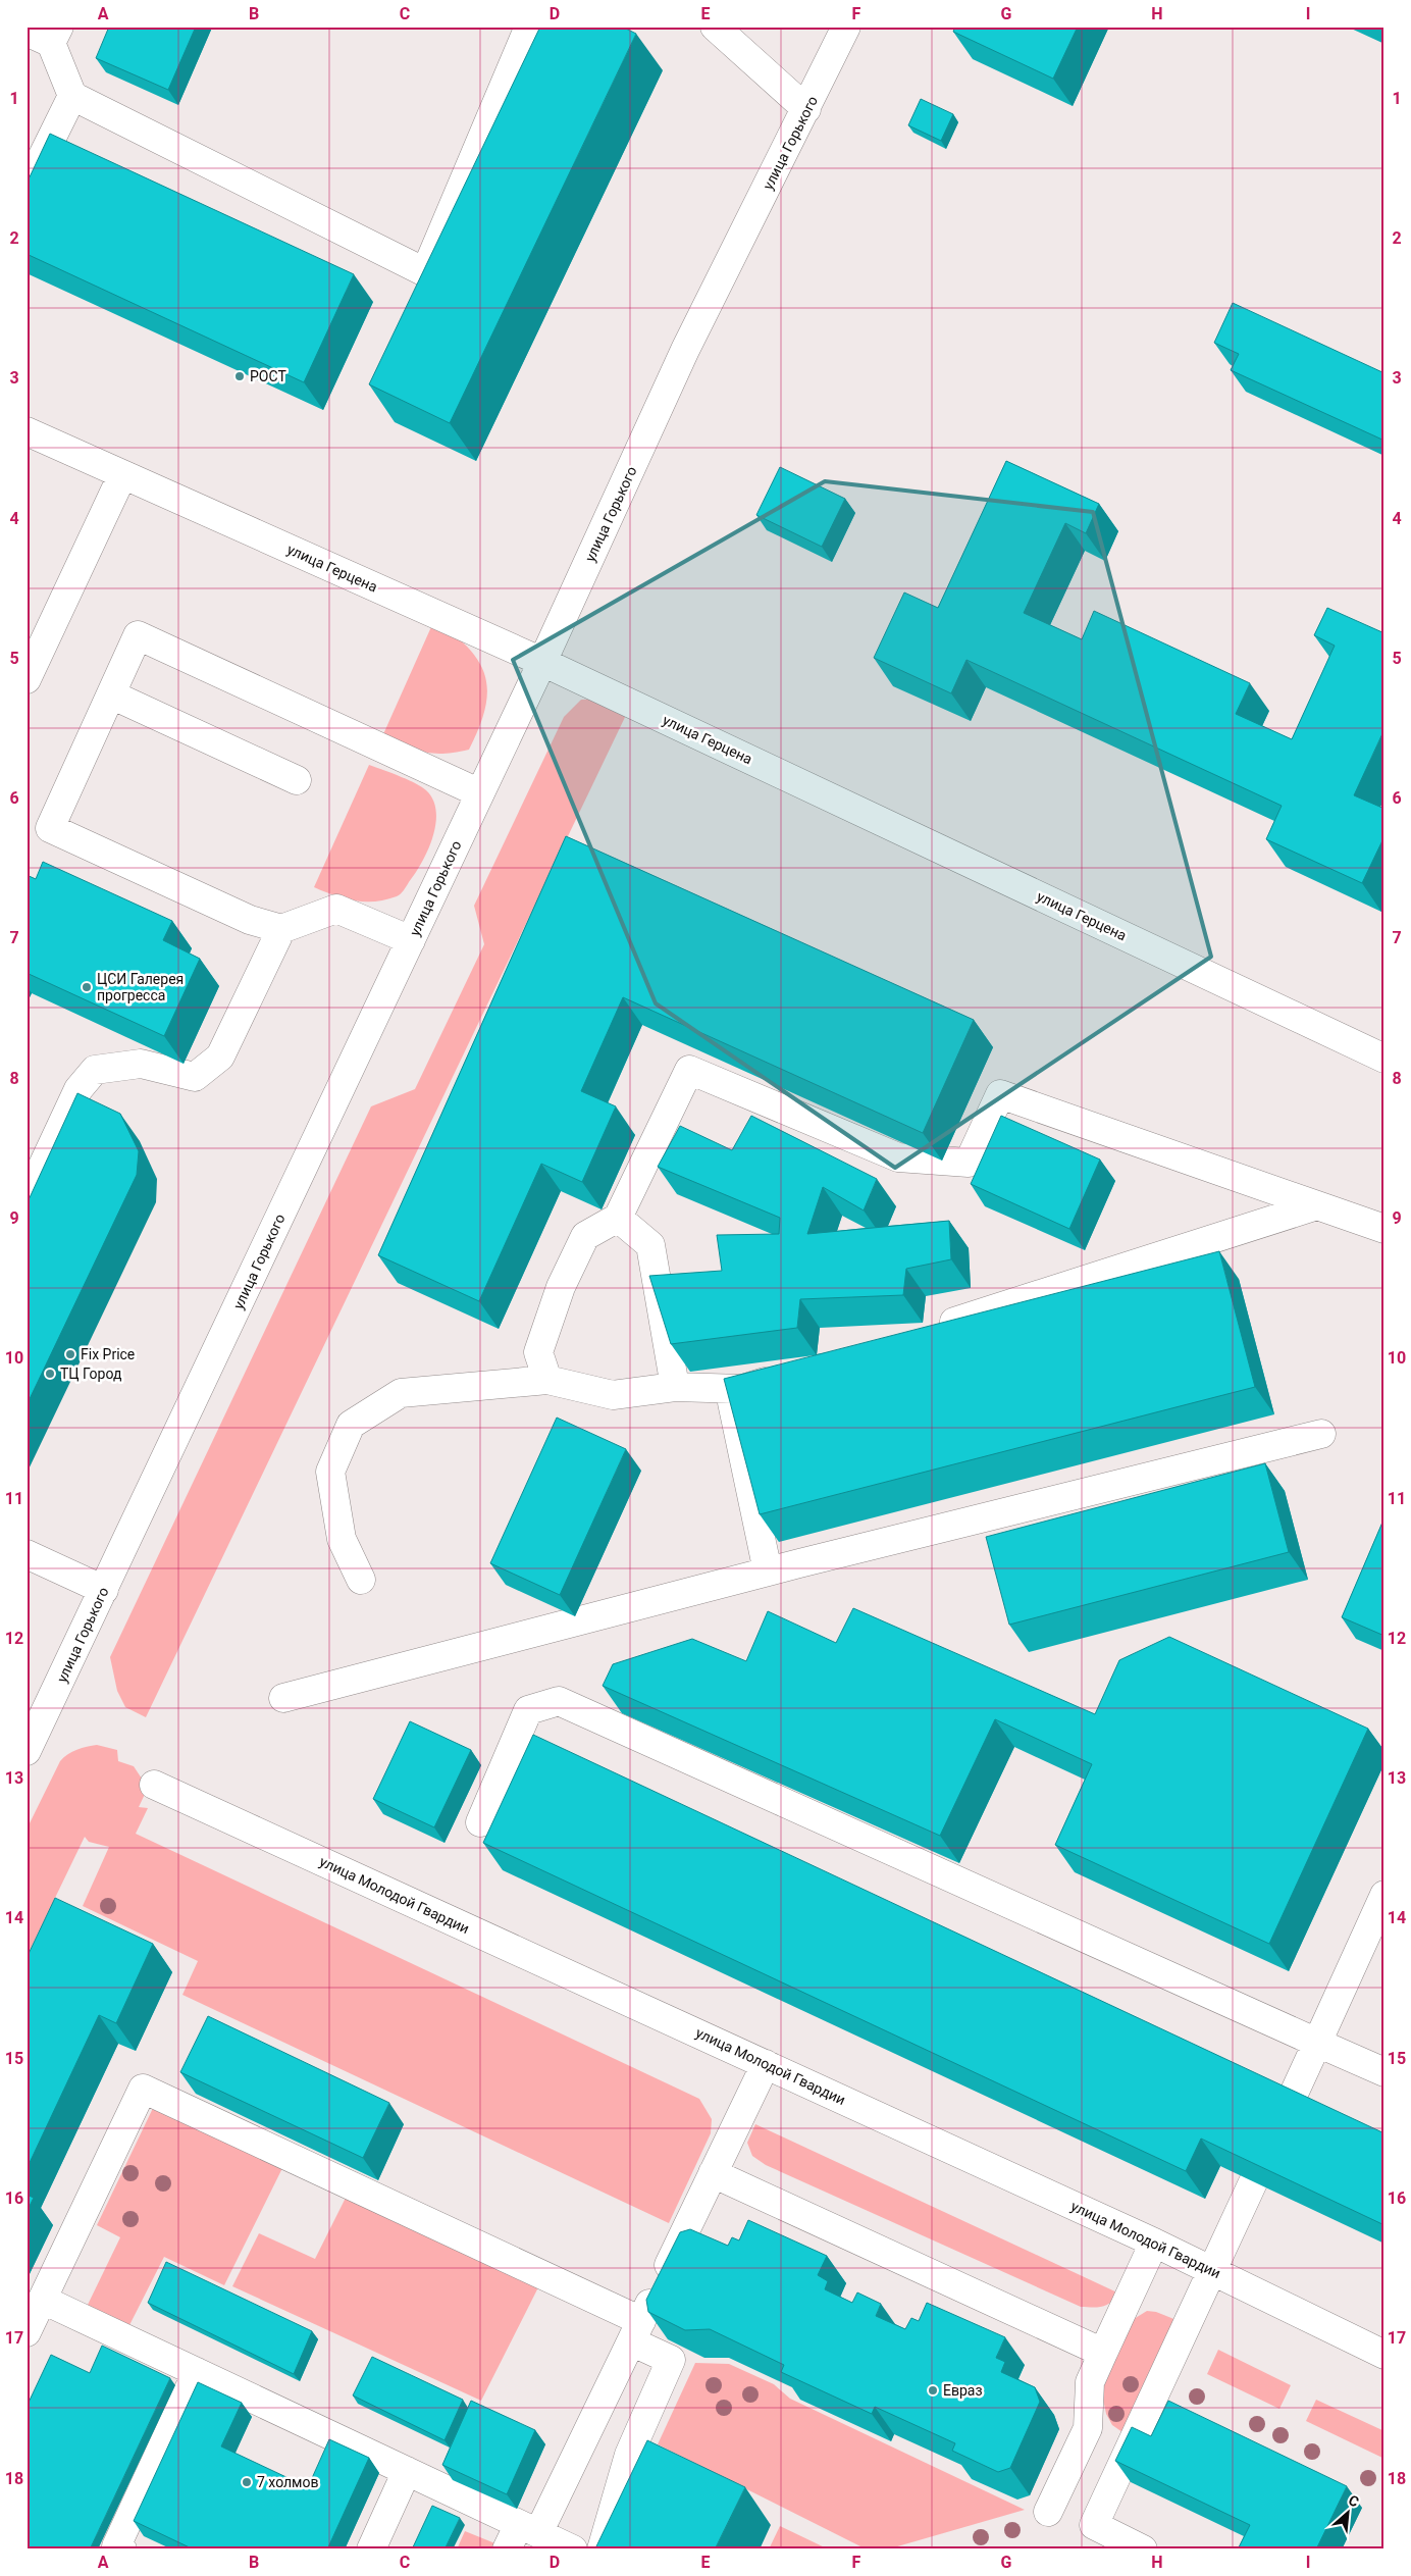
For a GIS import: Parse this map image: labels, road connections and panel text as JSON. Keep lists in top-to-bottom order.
{
  "streets": {
    "street": ["улица Горького", "улица Герцена", "улица Молодой Гвардии"]
  },
  "crossings": [
    ["улица Горького", "улица Герцена"]
  ],
  "places": [
    "РОСТ",
    "ЦСИ Галерея прогресса",
    "Fix Price",
    "ТЦ Город",
    "Евраз",
    "7 холмов"
  ],
  "north": "top right",
  "grid": {
    "columns": [
      "A",
      "B",
      "C",
      "D",
      "E",
      "F",
      "G",
      "H",
      "I"
    ],
    "rows": [
      "1",
      "2",
      "3",
      "4",
      "5",
      "6",
      "7",
      "8",
      "9",
      "10",
      "11",
      "12",
      "13",
      "14",
      "15",
      "16",
      "17",
      "18"
    ]
  }
}
